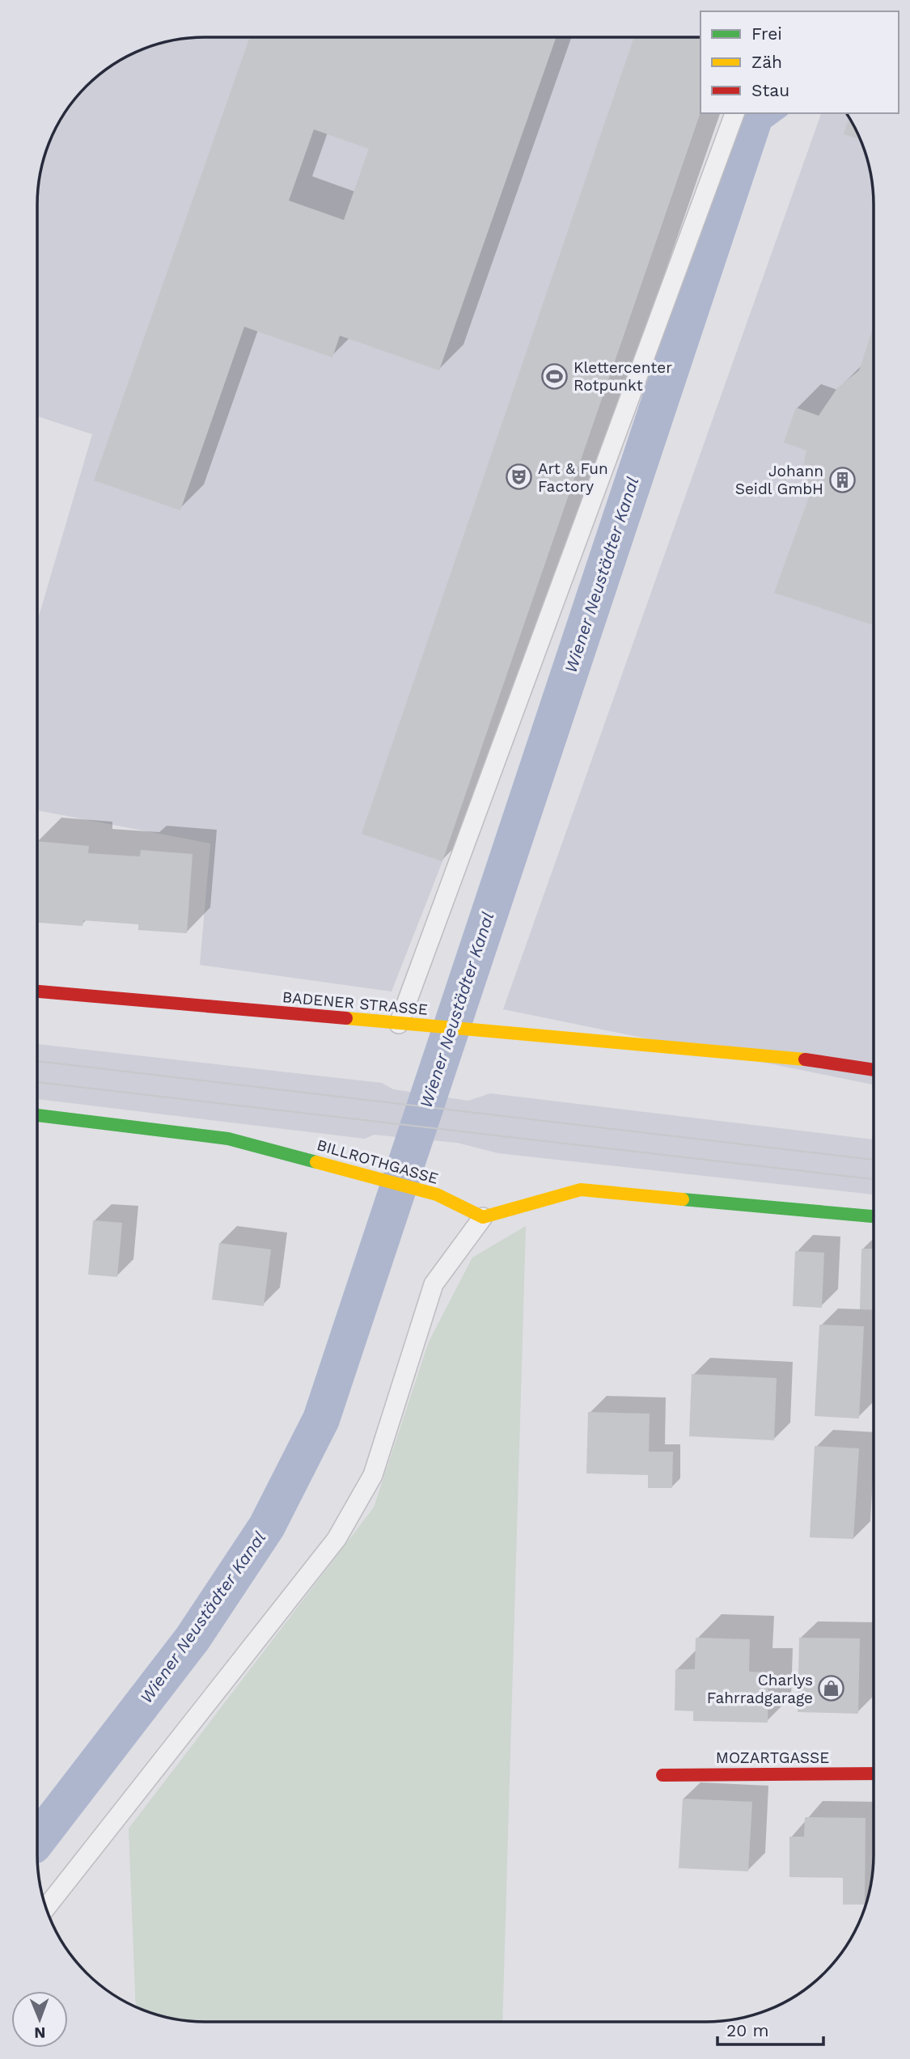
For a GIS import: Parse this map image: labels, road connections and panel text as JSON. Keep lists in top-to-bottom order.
{
  "streets": {
    "street": ["BADENER STRASSE", "BILLROTHGASSE", "MOZARTGASSE"]
  },
  "water": ["Wiener Neustädter Kanal"],
  "places": {
    "sports": ["Klettercenter Rotpunkt"],
    "theatre": ["Art & Fun Factory"],
    "building": ["Johann Seidl GmbH"],
    "shop": ["Charlys Fahrradgarage"]
  },
  "legend": ["Frei", "Zäh", "Stau"],
  "scale_bar": "20 m",
  "north": "bottom"
}
